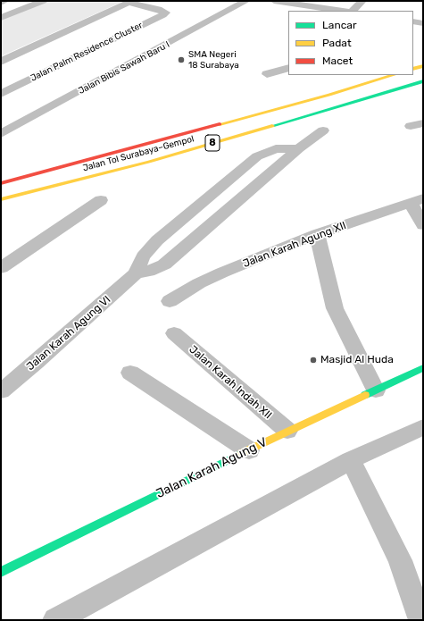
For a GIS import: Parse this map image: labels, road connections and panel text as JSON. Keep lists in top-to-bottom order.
{
  "streets": {
    "main road": ["8", "Jalan Tol Surabaya–Gempol", "Jalan Karah Agung V"],
    "street": [
      "Jalan Palm Residence Cluster",
      "Jalan Bibis Sawah Baru I",
      "Jalan Karah Agung XII",
      "Jalan Karah Agung VI",
      "Jalan Karah Indah XII"
    ]
  },
  "crossings": [
    ["Jalan Karah Indah XII", "Jalan Karah Agung V"]
  ],
  "places": ["SMA Negeri 18 Surabaya", "Masjid Al Huda"],
  "legend": ["Lancar", "Padat", "Macet"]
}
